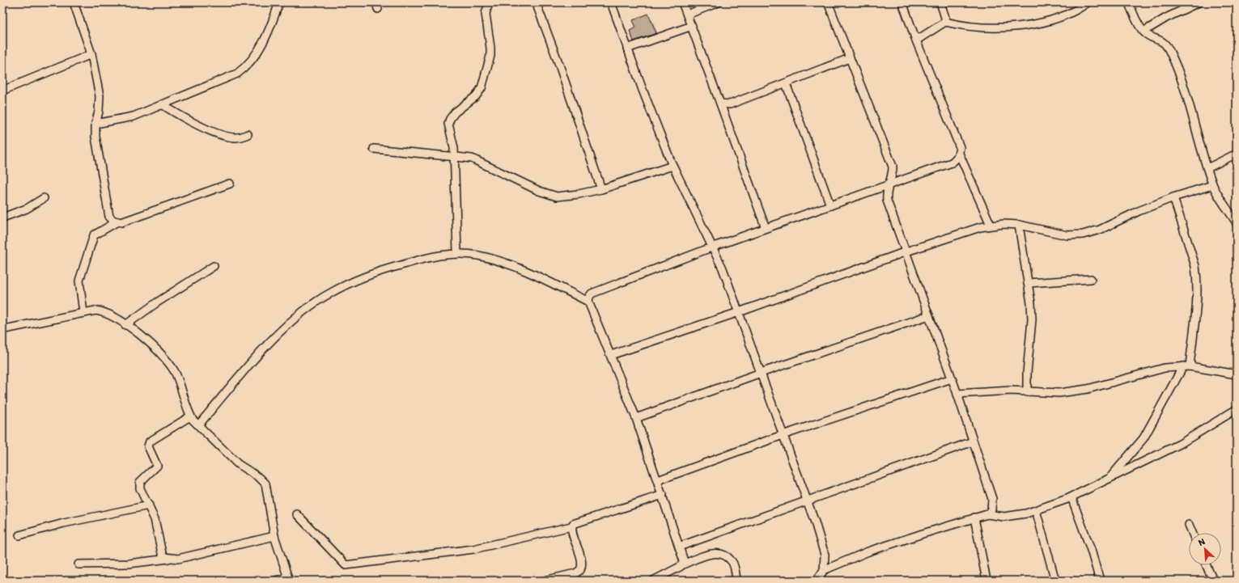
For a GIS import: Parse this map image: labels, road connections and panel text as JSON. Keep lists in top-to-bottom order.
{
  "north": "top left"
}
